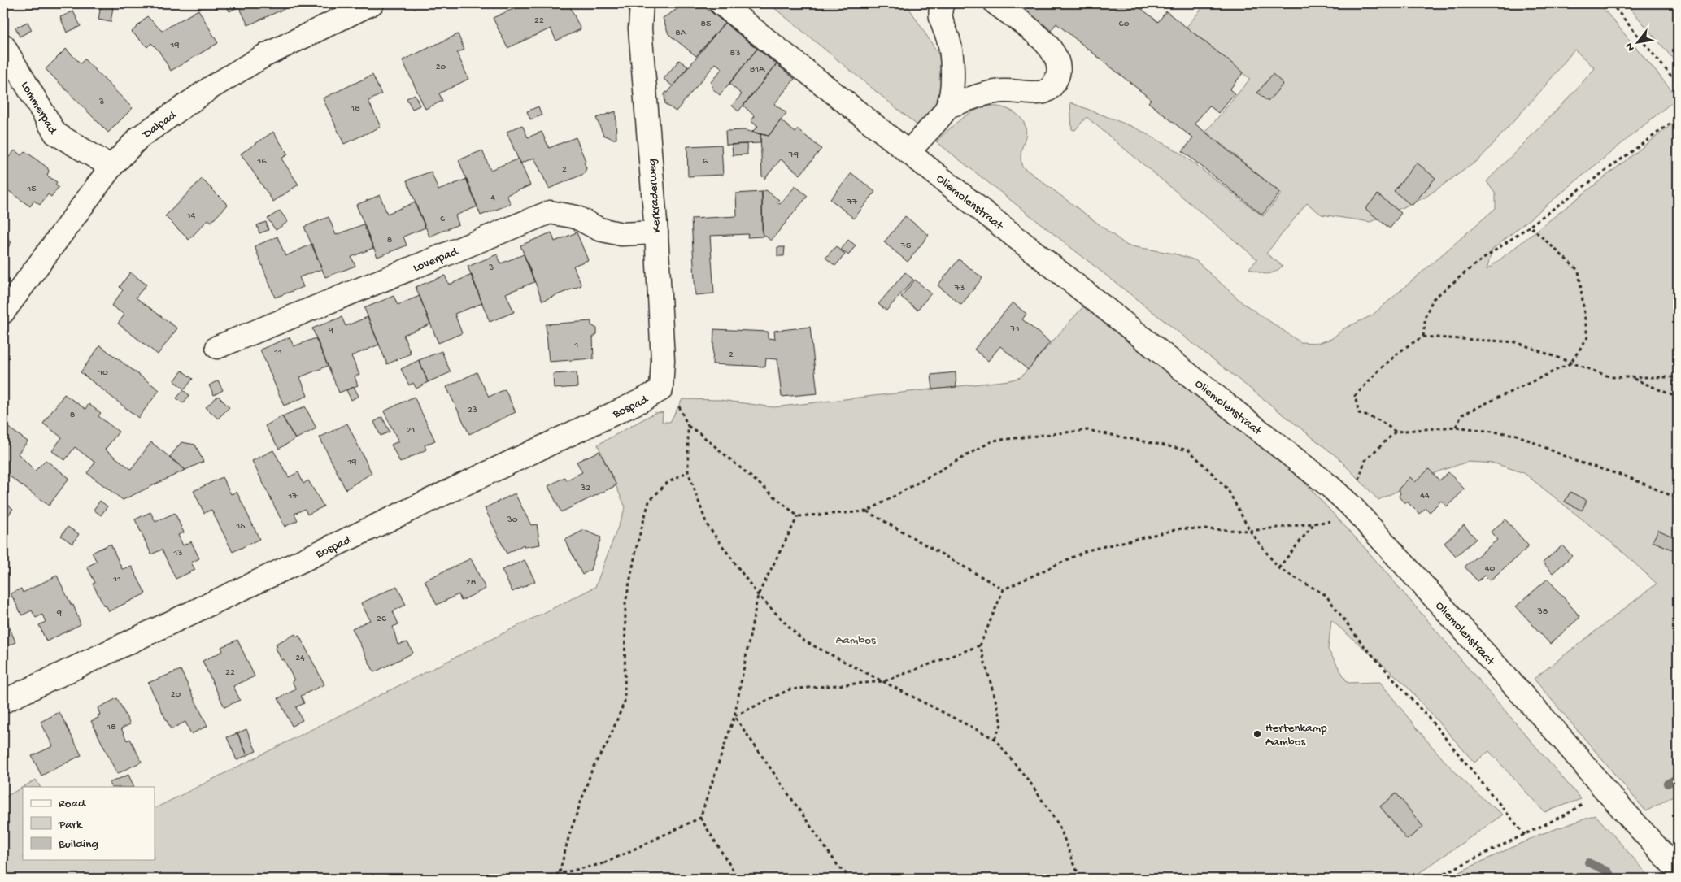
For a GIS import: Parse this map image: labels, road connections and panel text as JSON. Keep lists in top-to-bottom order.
{
  "streets": {
    "street": [
      "Lommerpad",
      "Dalpad",
      "Kerkraderweg",
      "Oliemolenstraat",
      "Loverpad",
      "Bospad"
    ]
  },
  "crossings": [
    ["Lommerpad", "Dalpad"],
    ["Kerkraderweg", "Loverpad"],
    ["Kerkraderweg", "Bospad"]
  ],
  "parks": ["Aambos"],
  "places": ["Hertenkamp Aambos"],
  "house_numbers": [
    "22",
    "85",
    "60",
    "8A",
    "19",
    "83",
    "20",
    "81A",
    "3",
    "18",
    "79",
    "16",
    "6",
    "2",
    "15",
    "4",
    "77",
    "14",
    "6",
    "8",
    "75",
    "3",
    "73",
    "71",
    "9",
    "1",
    "11",
    "2",
    "10",
    "23",
    "8",
    "21",
    "19",
    "32",
    "44",
    "17",
    "30",
    "15",
    "13",
    "40",
    "11",
    "28",
    "38",
    "9",
    "26",
    "24",
    "22",
    "20",
    "18"
  ],
  "legend": ["Road", "Park", "Building"],
  "north": "bottom left"
}
